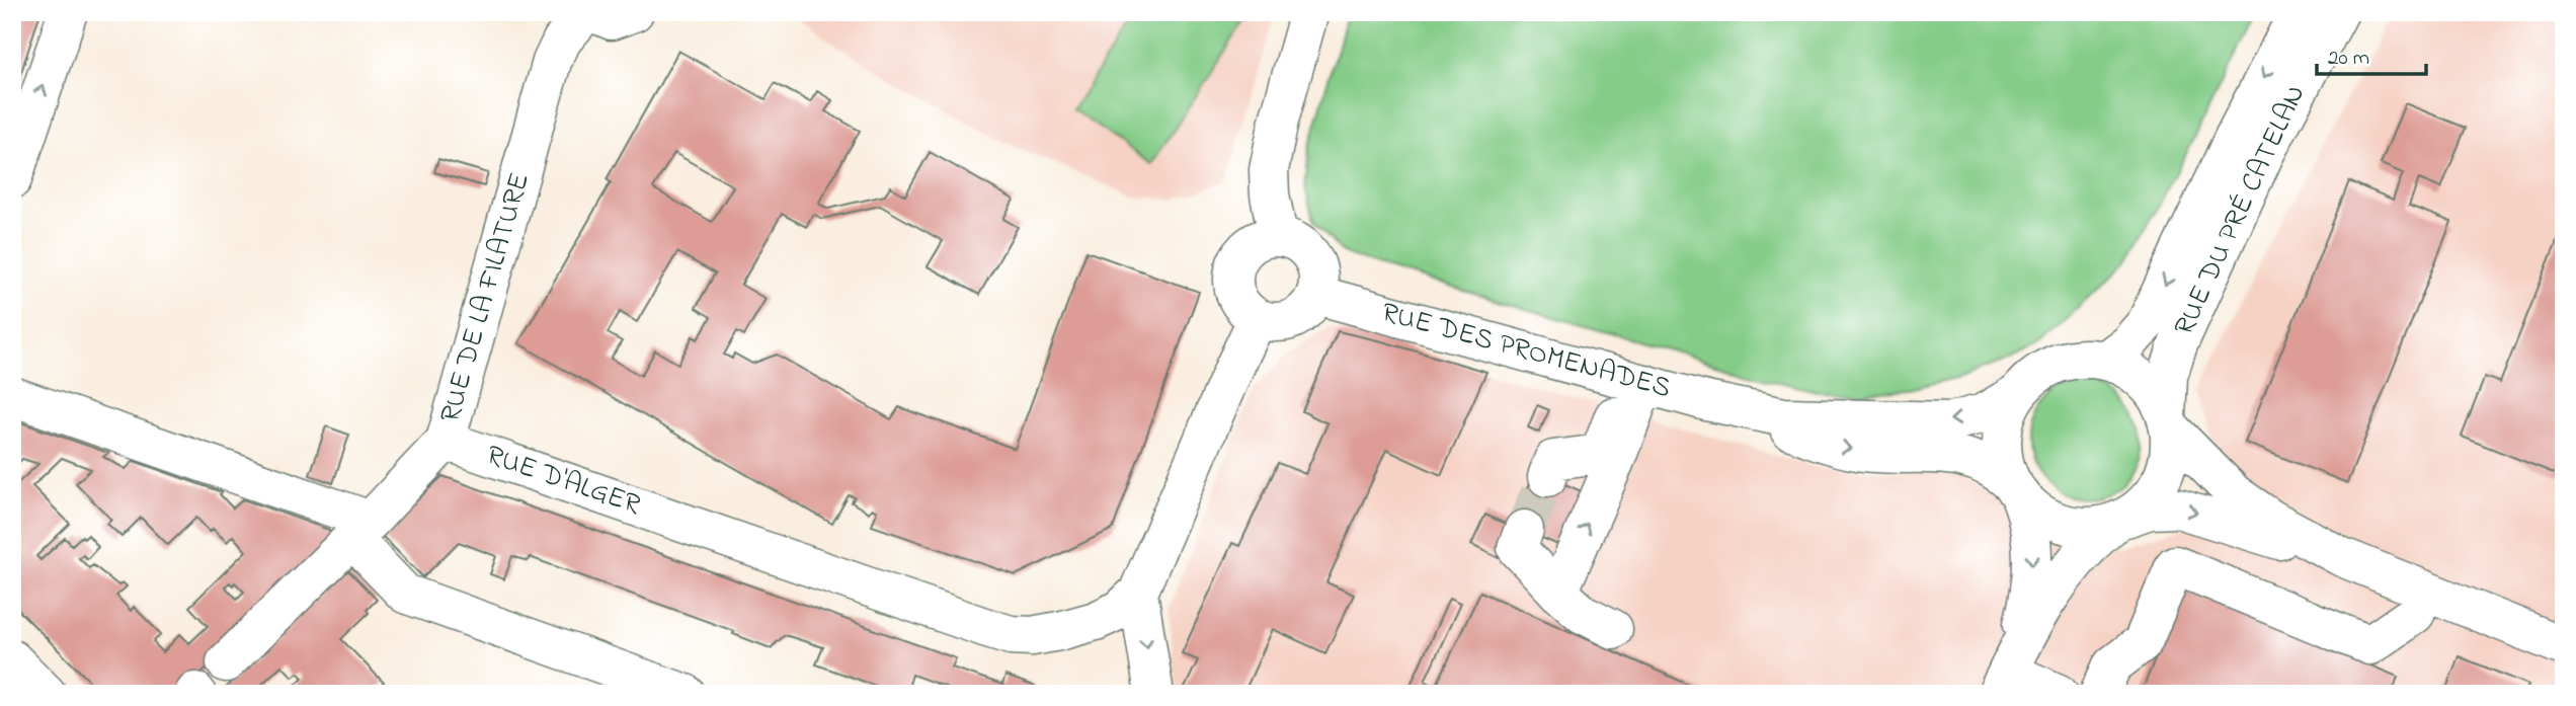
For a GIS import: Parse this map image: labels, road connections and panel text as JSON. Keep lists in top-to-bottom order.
{
  "streets": {
    "street": [
      "RUE DU PRÉ CATELAN",
      "RUE DE LA FILATURE",
      "RUE DES PROMENADES",
      "RUE D'ALGER"
    ]
  },
  "crossings": [
    ["RUE DU PRÉ CATELAN", "RUE DES PROMENADES"],
    ["RUE DE LA FILATURE", "RUE D'ALGER"]
  ],
  "scale_bar": "20 m"
}
